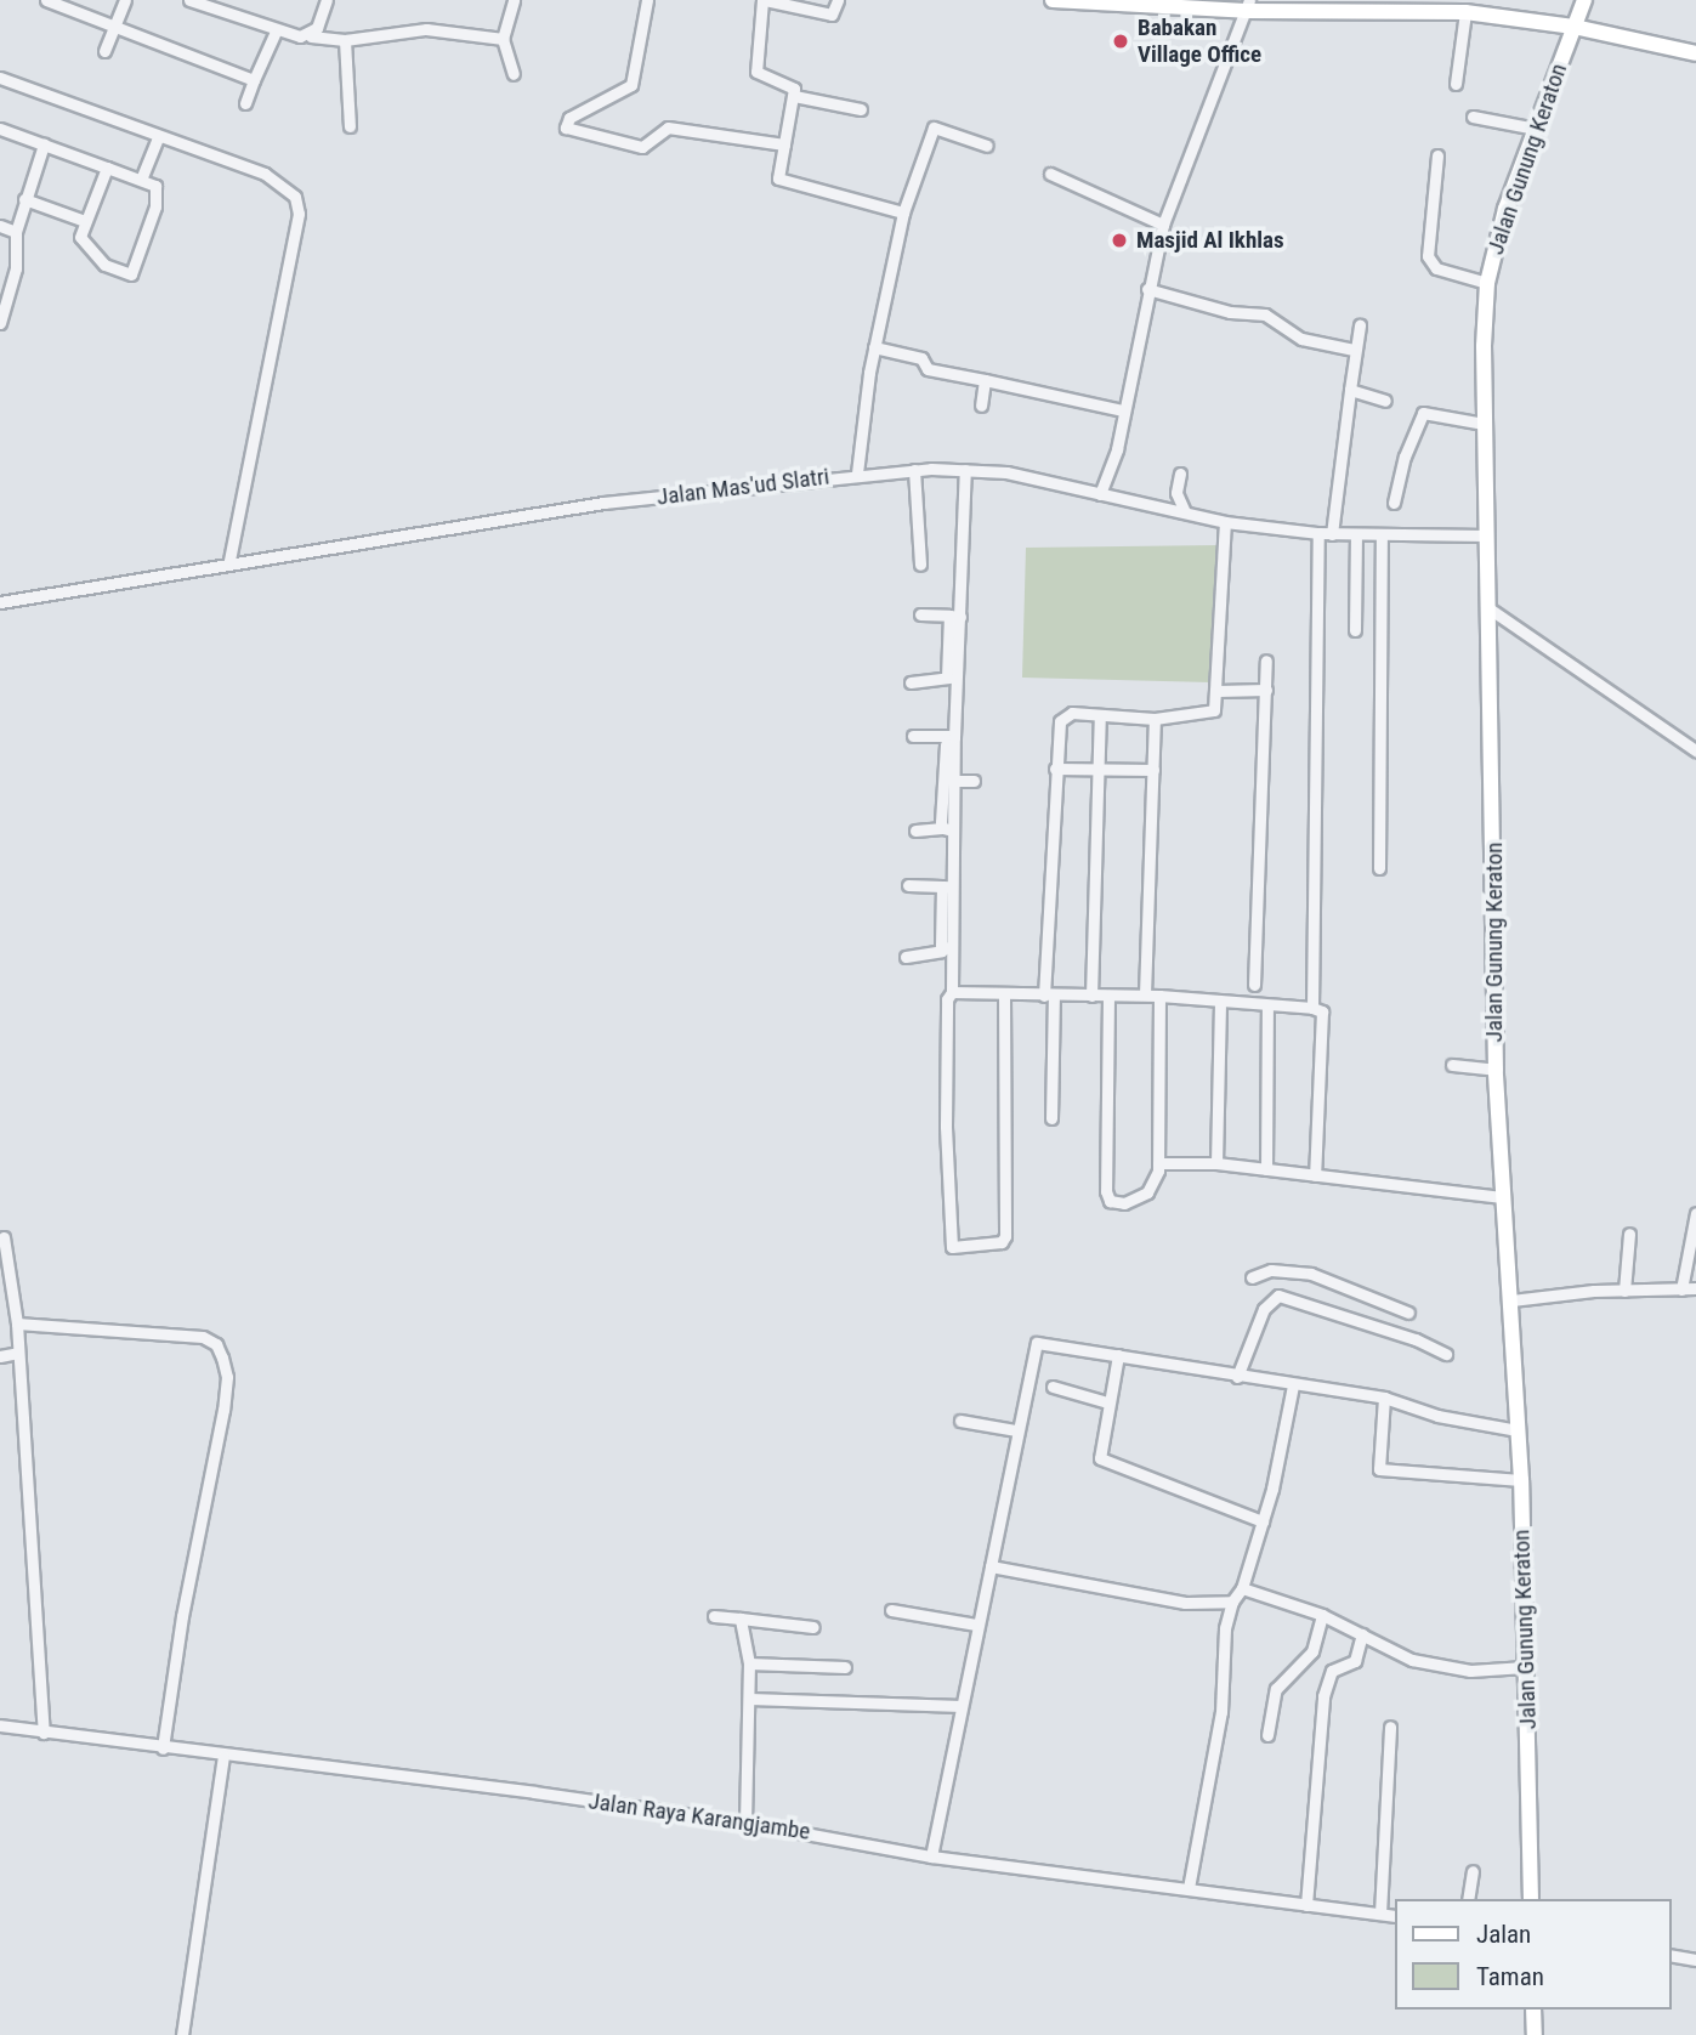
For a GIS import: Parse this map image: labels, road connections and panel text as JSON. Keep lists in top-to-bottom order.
{
  "streets": {
    "street": ["Jalan Gunung Keraton", "Jalan Mas'ud Slatri", "Jalan Raya Karangjambe"]
  },
  "crossings": [
    ["Jalan Gunung Keraton", "Jalan Mas'ud Slatri"]
  ],
  "places": ["Babakan Village Office", "Masjid Al Ikhlas"],
  "legend": ["Jalan", "Taman"]
}
